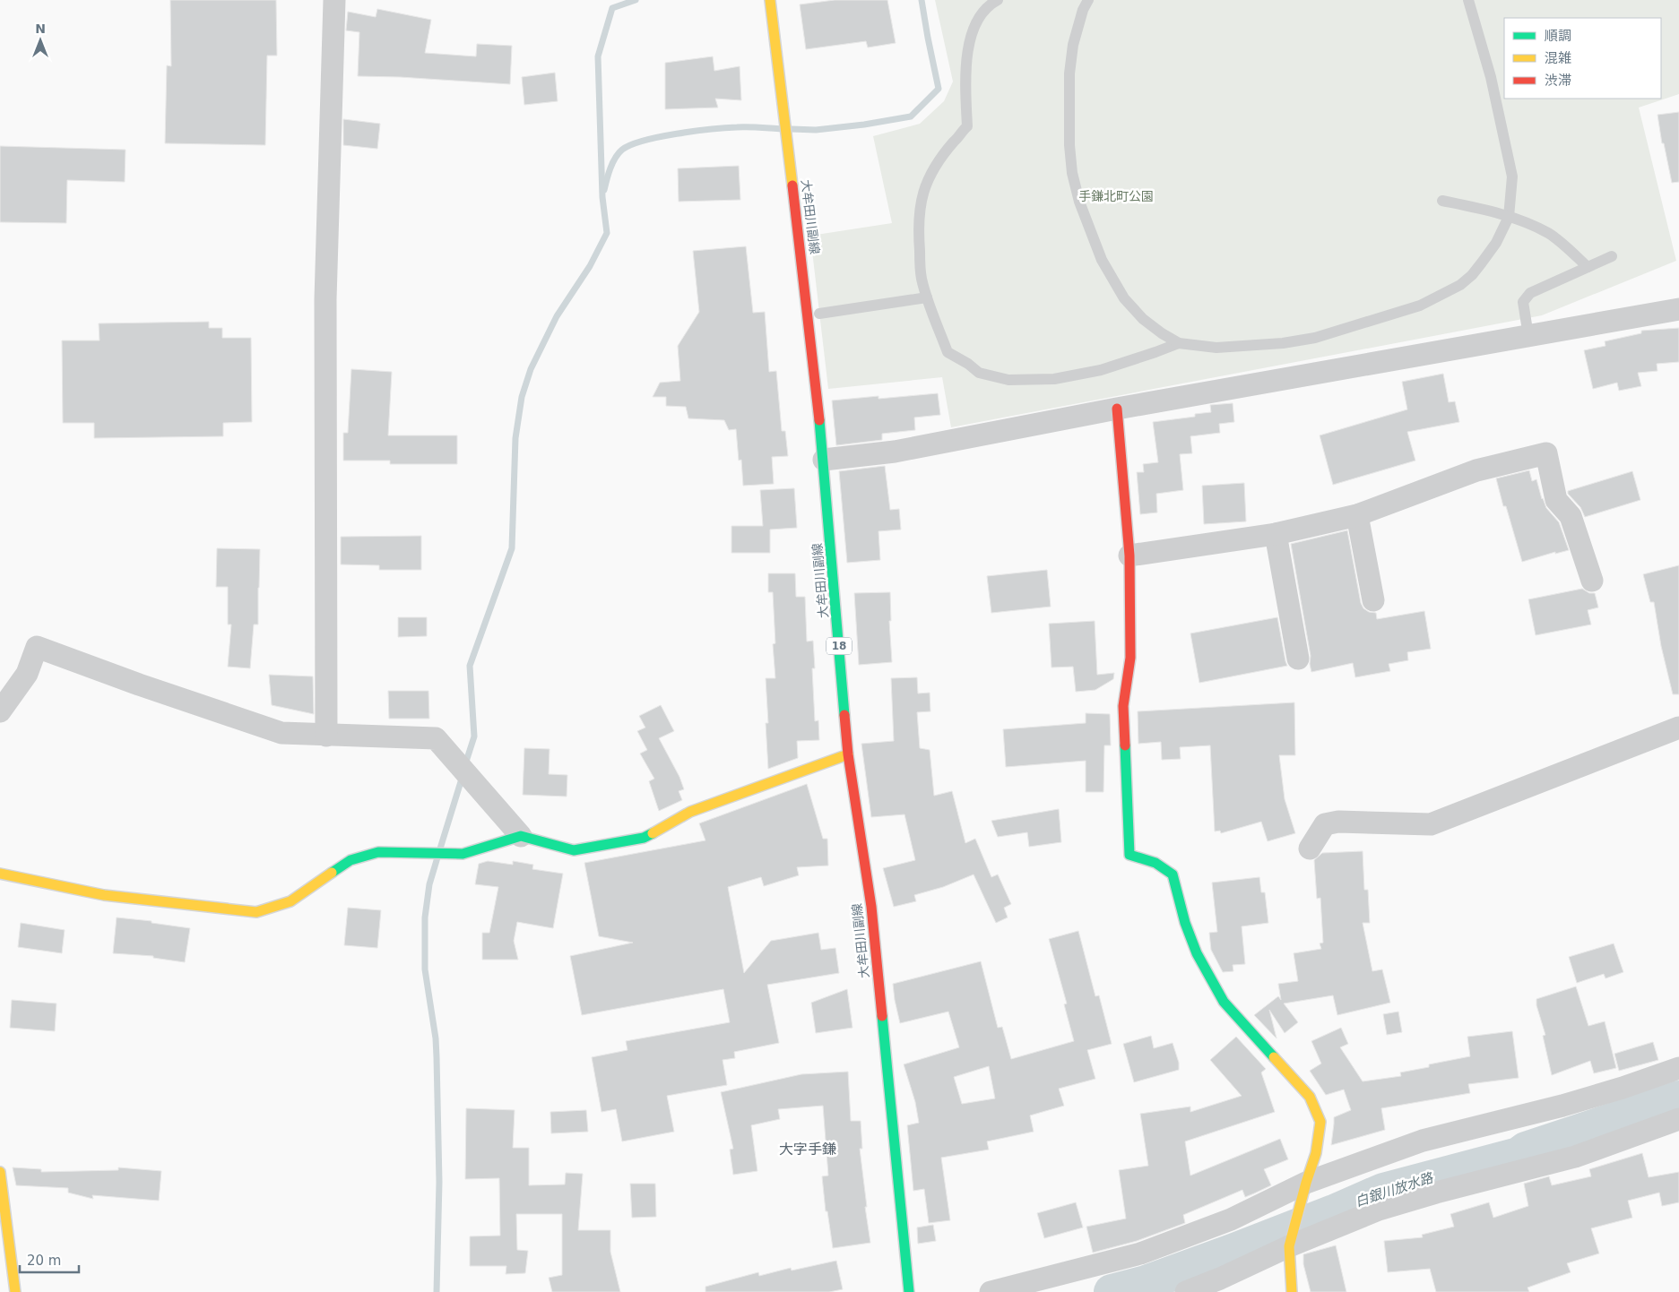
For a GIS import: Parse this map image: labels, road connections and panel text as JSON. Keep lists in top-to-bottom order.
{
  "streets": {
    "street": ["大牟田川副線", "18"]
  },
  "districts": ["大字手鎌"],
  "water": ["白銀川放水路"],
  "parks": ["手鎌北町公園"],
  "legend": ["順調", "混雑", "渋滞"],
  "scale_bar": "20 m",
  "north": "top"
}
